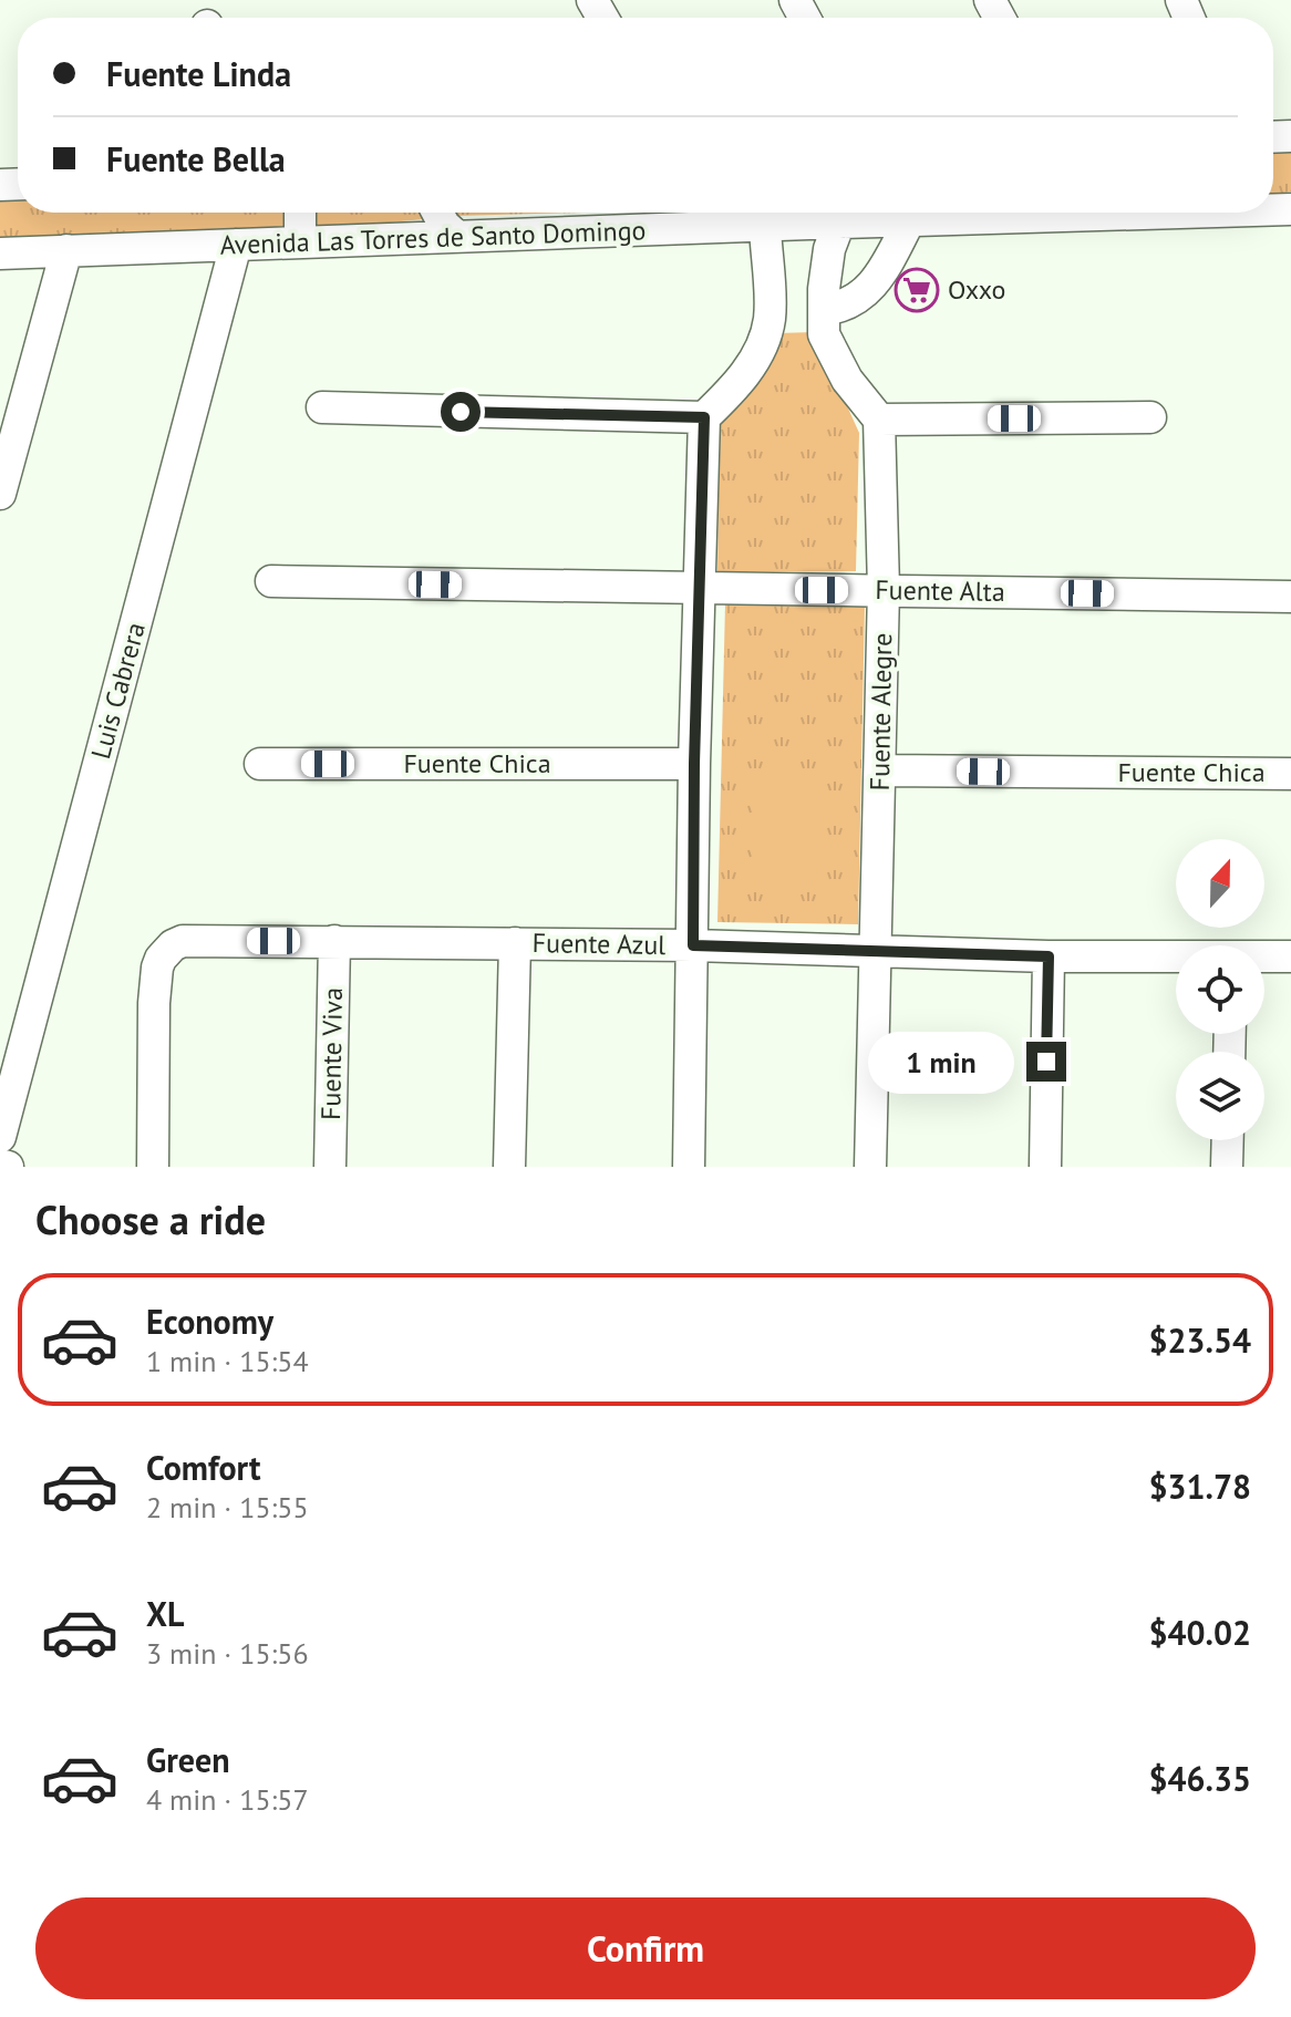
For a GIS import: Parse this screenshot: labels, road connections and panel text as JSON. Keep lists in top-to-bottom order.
{
  "streets": {
    "street": [
      "Avenida Las Torres de Santo Domingo",
      "Fuente Alta",
      "Luis Cabrera",
      "Fuente Alegre",
      "Fuente Chica",
      "Fuente Azul",
      "Fuente Viva"
    ]
  },
  "crossings": [
    ["Avenida Las Torres de Santo Domingo", "Luis Cabrera"],
    ["Fuente Alta", "Fuente Alegre"],
    ["Fuente Alegre", "Fuente Chica"],
    ["Fuente Alegre", "Fuente Azul"],
    ["Fuente Azul", "Fuente Viva"]
  ],
  "places": {
    "supermarket": ["Oxxo"]
  },
  "north": "top",
  "page": {
    "banner": ["Fuente Linda", "Fuente Bella"],
    "bubble": "1 min",
    "heading": "Choose a ride",
    "list": [
      {
        "name": "Economy",
        "note": "1 min · 15:54",
        "value": "$23.54"
      },
      {
        "name": "Comfort",
        "note": "2 min · 15:55",
        "value": "$31.78"
      },
      {
        "name": "XL",
        "note": "3 min · 15:56",
        "value": "$40.02"
      },
      {
        "name": "Green",
        "note": "4 min · 15:57",
        "value": "$46.35"
      }
    ],
    "buttons": "Confirm"
  }
}
